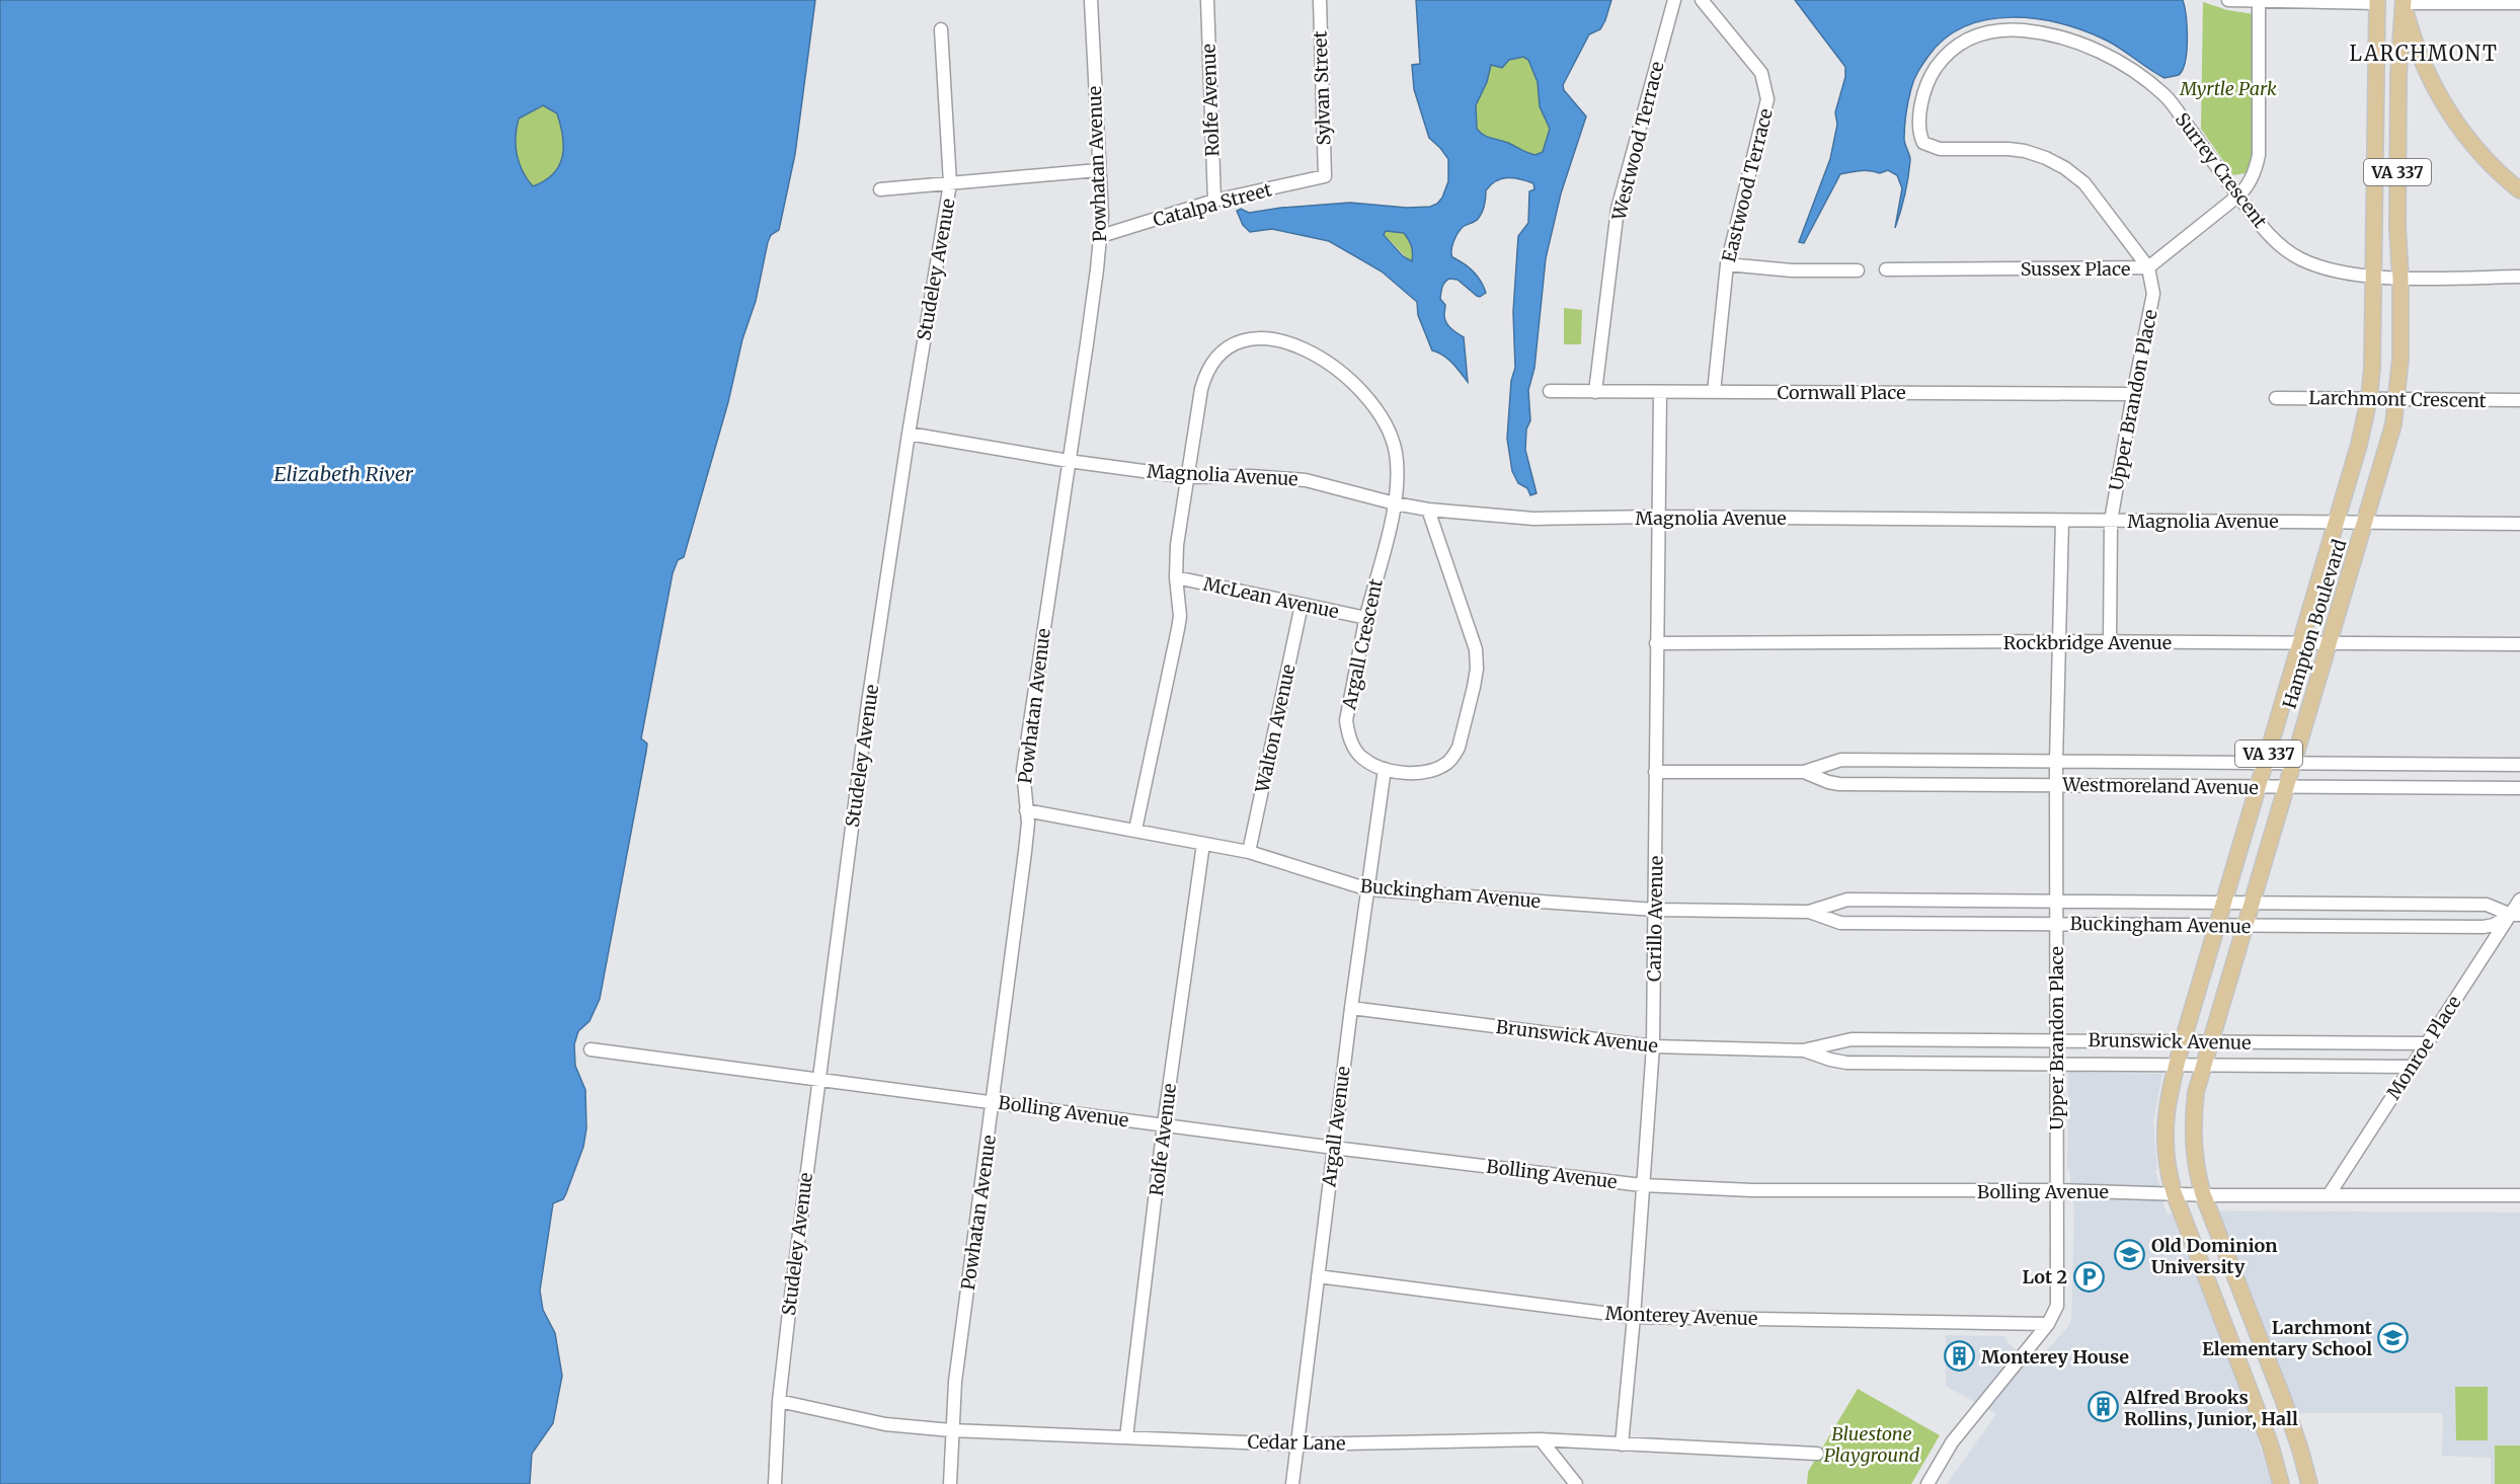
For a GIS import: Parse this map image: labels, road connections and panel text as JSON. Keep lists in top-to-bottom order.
{
  "streets": {
    "main road": ["VA 337", "Hampton Boulevard"],
    "street": [
      "Sylvan Street",
      "Rolfe Avenue",
      "Westwood Terrace",
      "Powhatan Avenue",
      "Surrey Crescent",
      "Eastwood Terrace",
      "Catalpa Street",
      "Sussex Place",
      "Studeley Avenue",
      "Cornwall Place",
      "Larchmont Crescent",
      "Upper Brandon Place",
      "Magnolia Avenue",
      "McLean Avenue",
      "Rockbridge Avenue",
      "Argall Crescent",
      "Walton Avenue",
      "Westmoreland Avenue",
      "Buckingham Avenue",
      "Carillo Avenue",
      "Brunswick Avenue",
      "Monroe Place",
      "Bolling Avenue",
      "Argall Avenue",
      "Monterey Avenue",
      "Cedar Lane"
    ]
  },
  "crossings": [
    ["Sylvan Street", "Catalpa Street"],
    ["Rolfe Avenue", "Catalpa Street"],
    ["Rolfe Avenue", "Buckingham Avenue"],
    ["Rolfe Avenue", "Bolling Avenue"],
    ["Rolfe Avenue", "Cedar Lane"],
    ["Westwood Terrace", "Cornwall Place"],
    ["Powhatan Avenue", "Catalpa Street"],
    ["Powhatan Avenue", "Magnolia Avenue"],
    ["Powhatan Avenue", "Buckingham Avenue"],
    ["Powhatan Avenue", "Bolling Avenue"],
    ["Powhatan Avenue", "Cedar Lane"],
    ["Surrey Crescent", "Sussex Place"],
    ["Surrey Crescent", "Upper Brandon Place"],
    ["Surrey Crescent", "Hampton Boulevard"],
    ["Eastwood Terrace", "Cornwall Place"],
    ["Sussex Place", "Upper Brandon Place"],
    ["Studeley Avenue", "Magnolia Avenue"],
    ["Studeley Avenue", "Bolling Avenue"],
    ["Studeley Avenue", "Cedar Lane"],
    ["Cornwall Place", "Upper Brandon Place"],
    ["Cornwall Place", "Carillo Avenue"],
    ["Larchmont Crescent", "Hampton Boulevard"],
    ["Upper Brandon Place", "Magnolia Avenue"],
    ["Upper Brandon Place", "Rockbridge Avenue"],
    ["Upper Brandon Place", "Westmoreland Avenue"],
    ["Upper Brandon Place", "Buckingham Avenue"],
    ["Upper Brandon Place", "Brunswick Avenue"],
    ["Upper Brandon Place", "Bolling Avenue"],
    ["Upper Brandon Place", "Monterey Avenue"],
    ["Magnolia Avenue", "Hampton Boulevard"],
    ["Magnolia Avenue", "Argall Crescent"],
    ["Magnolia Avenue", "Carillo Avenue"],
    ["McLean Avenue", "Argall Crescent"],
    ["McLean Avenue", "Walton Avenue"],
    ["Hampton Boulevard", "Rockbridge Avenue"],
    ["Hampton Boulevard", "Westmoreland Avenue"],
    ["Hampton Boulevard", "Buckingham Avenue"],
    ["Hampton Boulevard", "Brunswick Avenue"],
    ["Hampton Boulevard", "Bolling Avenue"],
    ["Rockbridge Avenue", "Carillo Avenue"],
    ["Argall Crescent", "Argall Avenue"],
    ["Walton Avenue", "Buckingham Avenue"],
    ["Westmoreland Avenue", "Carillo Avenue"],
    ["Buckingham Avenue", "Carillo Avenue"],
    ["Buckingham Avenue", "Monroe Place"],
    ["Buckingham Avenue", "Argall Avenue"],
    ["Carillo Avenue", "Brunswick Avenue"],
    ["Carillo Avenue", "Bolling Avenue"],
    ["Carillo Avenue", "Monterey Avenue"],
    ["Carillo Avenue", "Cedar Lane"],
    ["Brunswick Avenue", "Monroe Place"],
    ["Brunswick Avenue", "Argall Avenue"],
    ["Monroe Place", "Bolling Avenue"],
    ["Bolling Avenue", "Argall Avenue"],
    ["Argall Avenue", "Monterey Avenue"],
    ["Argall Avenue", "Cedar Lane"]
  ],
  "districts": ["LARCHMONT"],
  "water": ["Elizabeth River"],
  "parks": ["Myrtle Park", "Bluestone Playground"],
  "places": {
    "school or university": ["Old Dominion University", "Larchmont Elementary School"],
    "parking": ["Lot 2"],
    "building": ["Monterey House", "Alfred Brooks Rollins, Junior, Hall"]
  }
}
